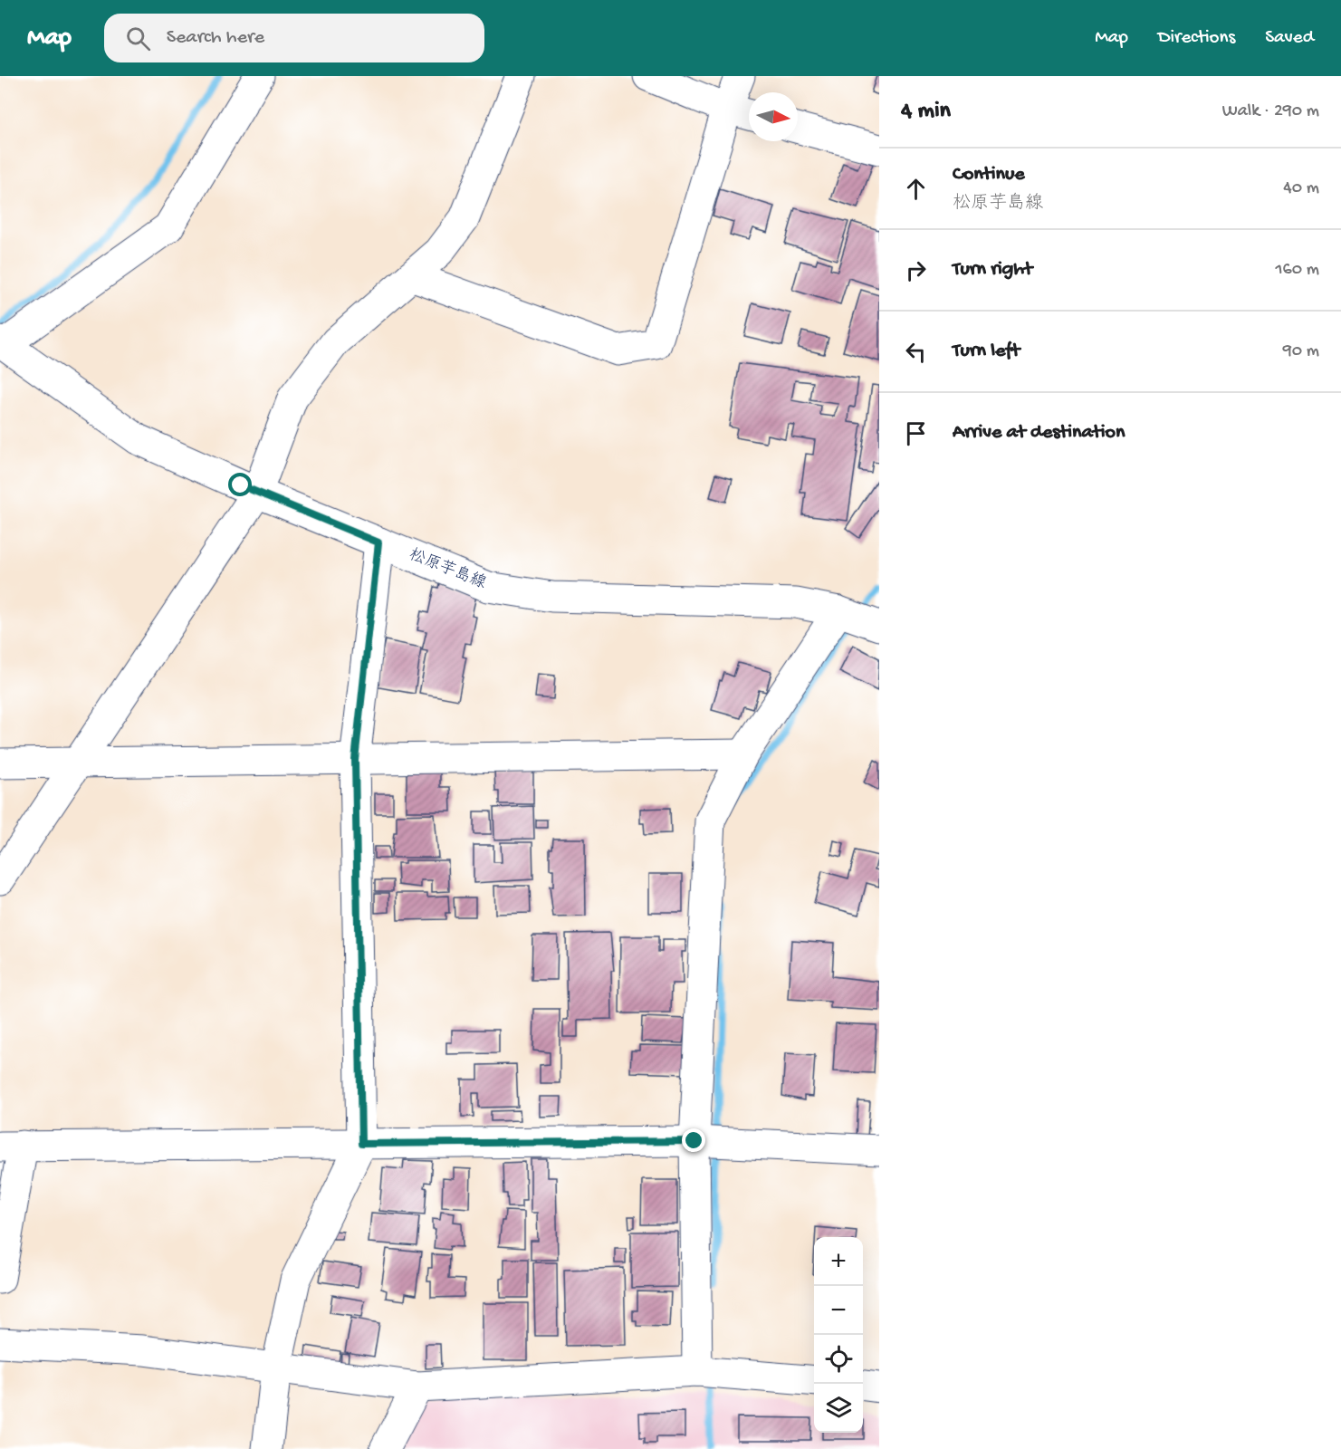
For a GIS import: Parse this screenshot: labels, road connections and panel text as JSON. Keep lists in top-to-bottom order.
{
  "streets": {
    "street": ["松原芋島線"]
  },
  "north": "right",
  "page": {
    "header": "Map",
    "search": "Search here",
    "nav": ["Map", "Directions", "Saved"],
    "heading": ["4 min", "Walk · 290 m"],
    "list": [
      ["Continue", "松原芋島線", "40 m"],
      ["Turn right", "160 m"],
      ["Turn left", "90 m"],
      "Arrive at destination"
    ],
    "map_buttons": ["+", "−"]
  }
}
